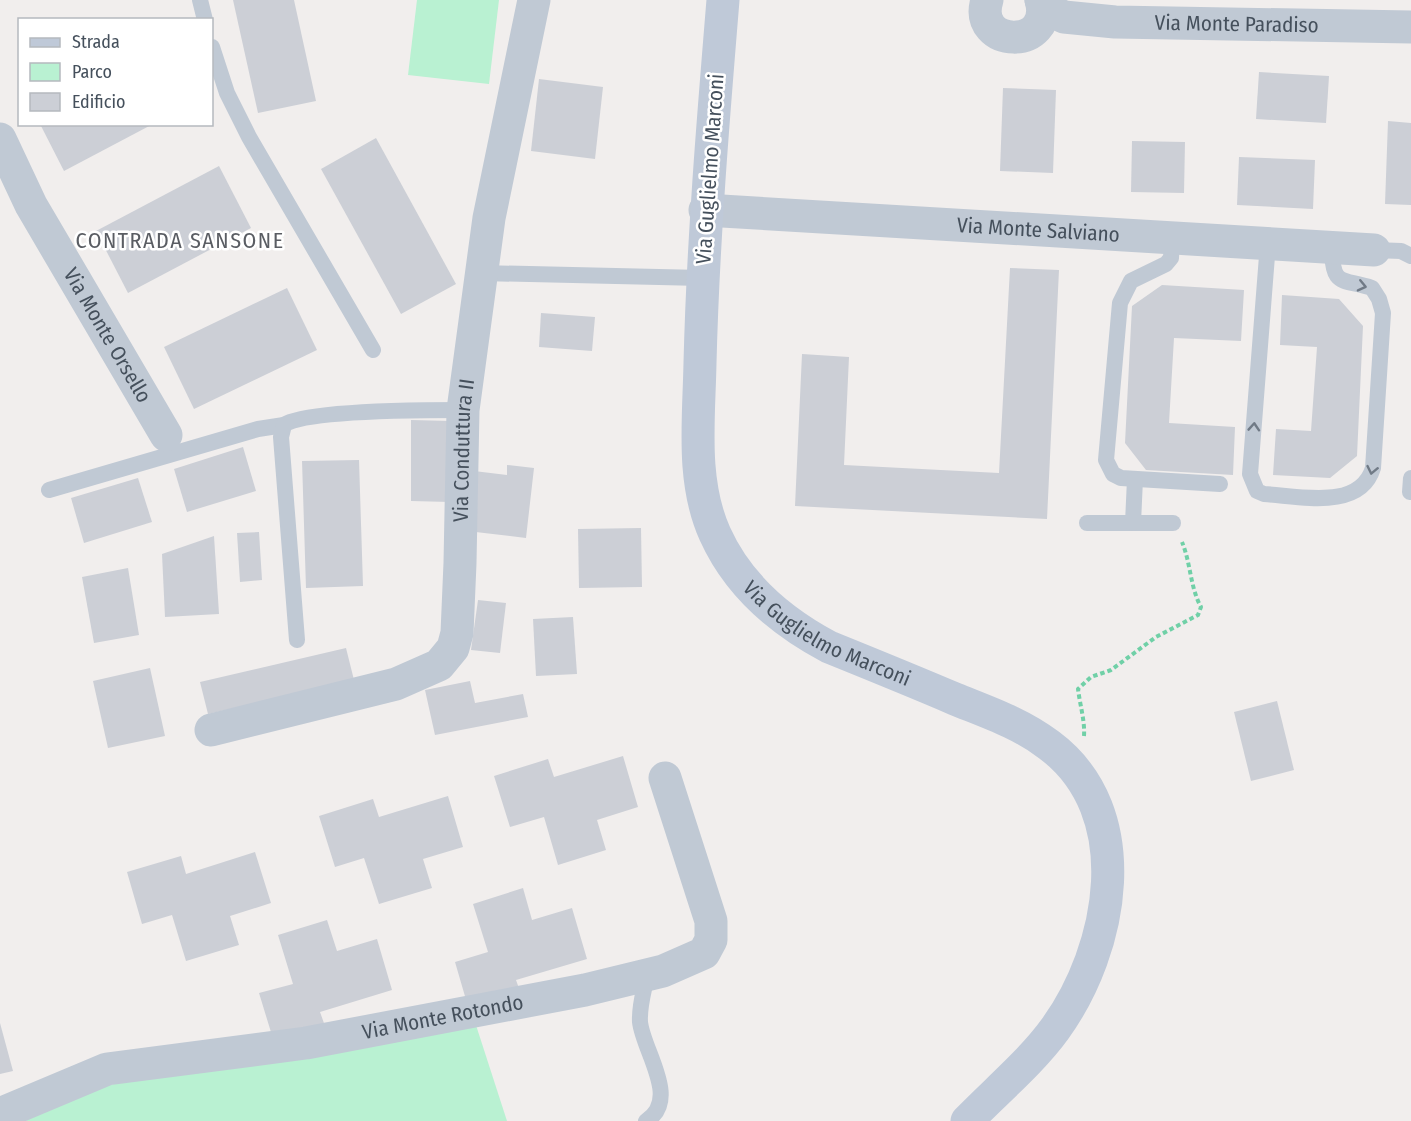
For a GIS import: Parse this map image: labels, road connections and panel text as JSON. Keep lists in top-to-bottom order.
{
  "streets": {
    "main road": ["Via Guglielmo Marconi"],
    "street": [
      "Via Monte Paradiso",
      "Via Monte Salviano",
      "Via Monte Orsello",
      "Via Conduttura II",
      "Via Monte Rotondo"
    ]
  },
  "crossings": [
    ["Via Guglielmo Marconi", "Via Monte Salviano"]
  ],
  "districts": ["CONTRADA SANSONE"],
  "legend": ["Strada", "Parco", "Edificio"]
}
